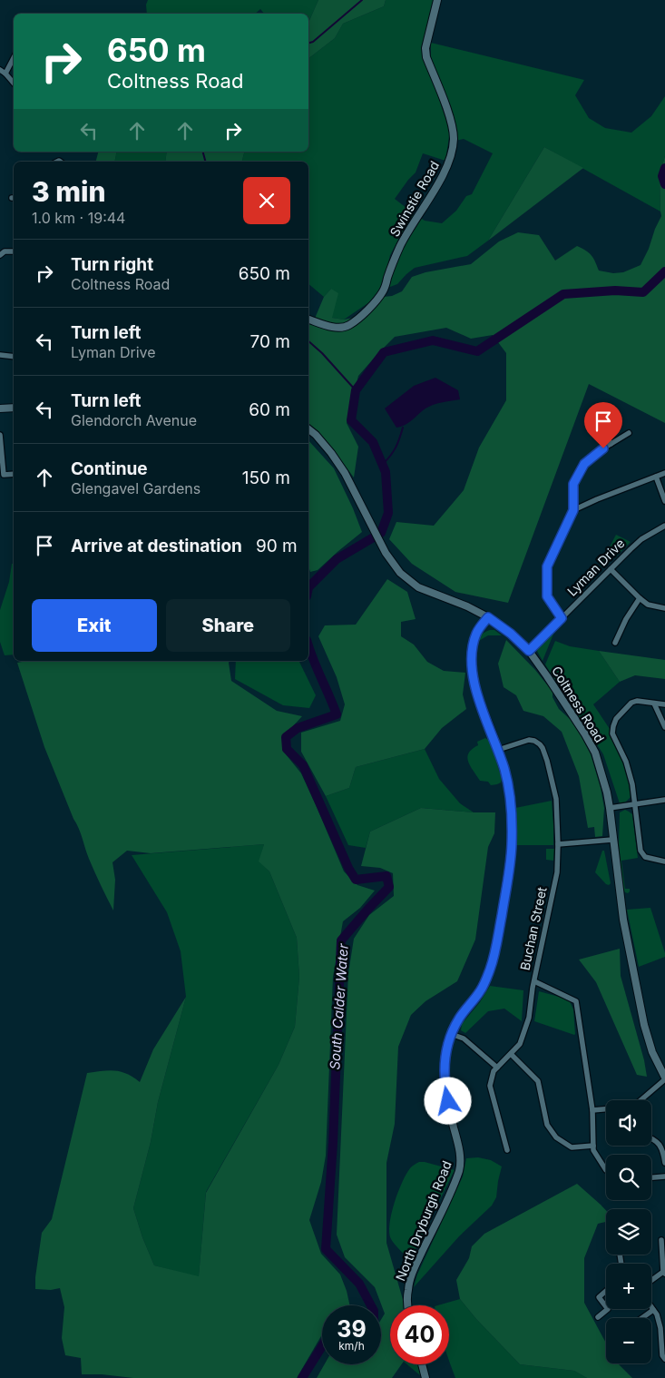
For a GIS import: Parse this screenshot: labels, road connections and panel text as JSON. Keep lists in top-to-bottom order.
{
  "streets": {
    "street": [
      "Swinstie Road",
      "Lyman Drive",
      "Coltness Road",
      "Buchan Street",
      "North Dryburgh Road"
    ]
  },
  "crossings": [
    ["Lyman Drive", "Coltness Road"],
    ["Coltness Road", "North Dryburgh Road"],
    ["Buchan Street", "North Dryburgh Road"]
  ],
  "water": ["South Calder Water"],
  "page": {
    "turn": ["650 m", "Coltness Road"],
    "heading": ["3 min", "1.0 km · 19:44"],
    "list": [
      {
        "name": "Turn right",
        "note": "Coltness Road",
        "value": "650 m"
      },
      {
        "name": "Turn left",
        "note": "Lyman Drive",
        "value": "70 m"
      },
      {
        "name": "Turn left",
        "note": "Glendorch Avenue",
        "value": "60 m"
      },
      {
        "name": "Continue",
        "note": "Glengavel Gardens",
        "value": "150 m"
      },
      {
        "name": "Arrive at destination",
        "value": "90 m"
      }
    ],
    "buttons": ["Exit", "Share"],
    "map_buttons": ["+", "−"],
    "speed": "39 km/h",
    "limit": "40"
  }
}
